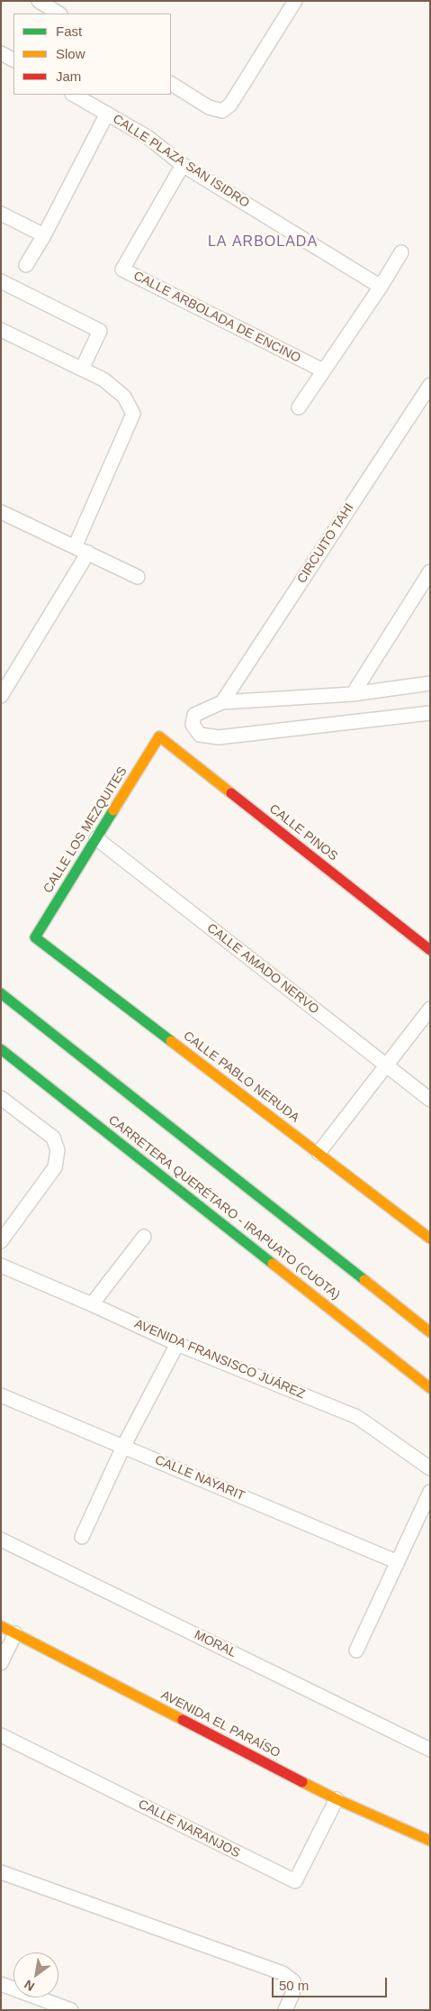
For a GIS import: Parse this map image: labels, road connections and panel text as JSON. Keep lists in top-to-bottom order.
{
  "streets": {
    "main road": [
      "CALLE LOS MEZQUITES",
      "CALLE PINOS",
      "CALLE PABLO NERUDA",
      "CARRETERA QUERÉTARO - IRAPUATO (CUOTA)",
      "AVENIDA EL PARAÍSO"
    ],
    "street": [
      "CALLE PLAZA SAN ISIDRO",
      "CALLE ARBOLADA DE ENCINO",
      "CIRCUITO TAHI",
      "CALLE AMADO NERVO",
      "AVENIDA FRANSISCO JUÁREZ",
      "CALLE NAYARIT",
      "MORAL",
      "CALLE NARANJOS"
    ]
  },
  "crossings": [
    ["CALLE PLAZA SAN ISIDRO", "CALLE ARBOLADA DE ENCINO"],
    ["CALLE LOS MEZQUITES", "CALLE PINOS"],
    ["CALLE LOS MEZQUITES", "CALLE AMADO NERVO"],
    ["CALLE LOS MEZQUITES", "CALLE PABLO NERUDA"],
    ["AVENIDA EL PARAÍSO", "CALLE NARANJOS"]
  ],
  "districts": ["LA ARBOLADA"],
  "legend": ["Fast", "Slow", "Jam"],
  "scale_bar": "50 m",
  "north": "bottom left"
}
